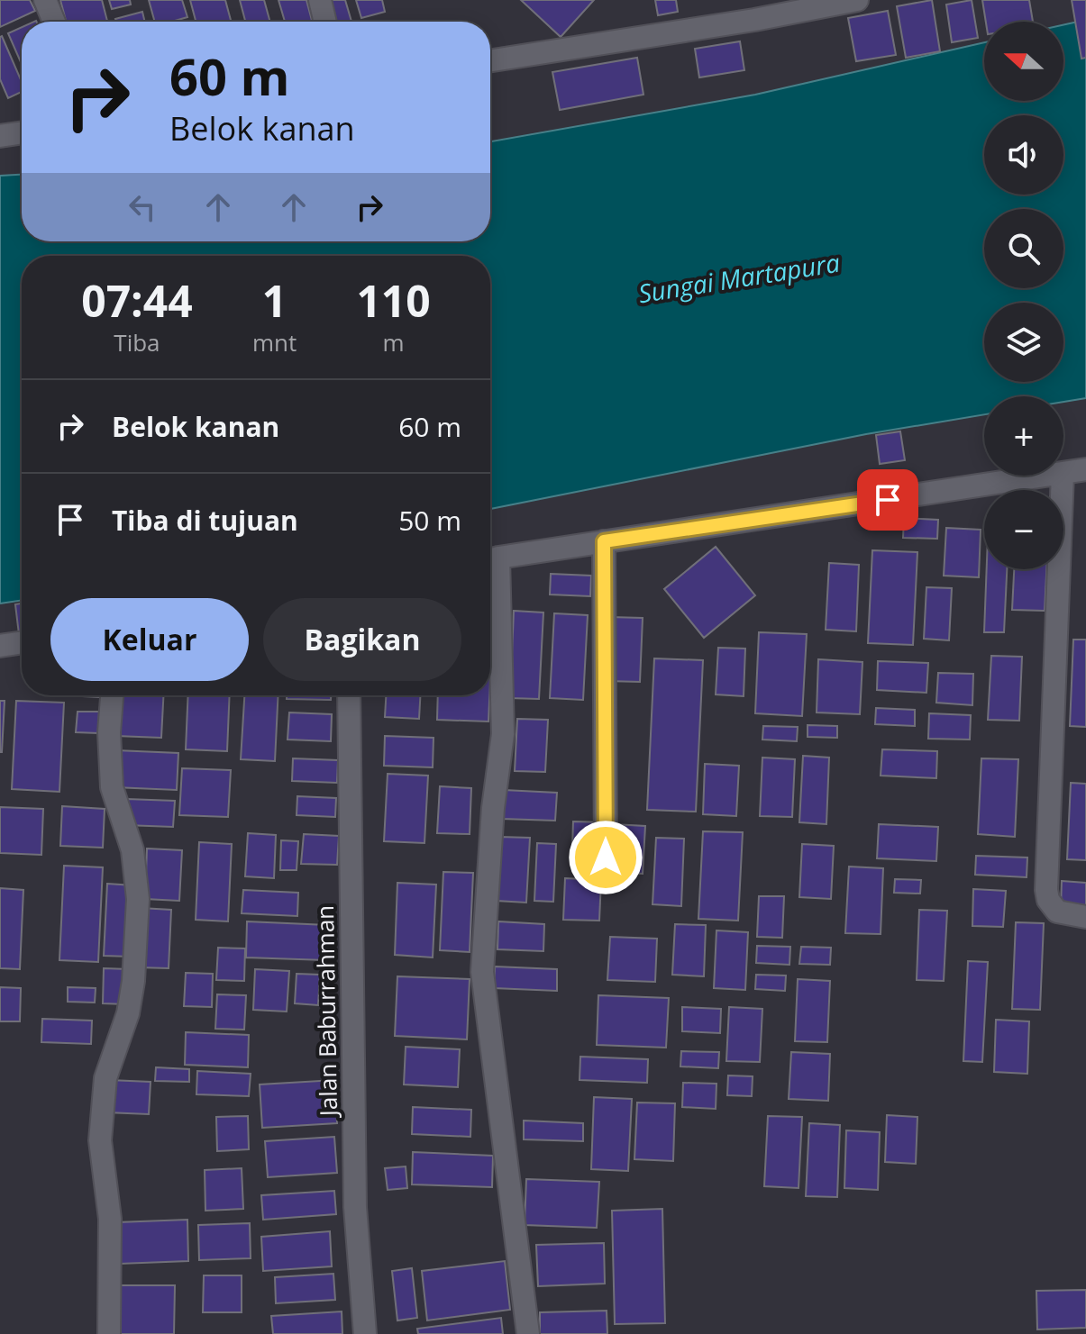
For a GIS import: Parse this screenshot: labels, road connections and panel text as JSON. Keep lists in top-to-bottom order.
{
  "streets": {
    "street": ["Jalan Baburrahman"]
  },
  "water": ["Sungai Martapura"],
  "north": "left",
  "page": {
    "map_buttons": ["+", "−"],
    "turn": ["60 m", "Belok kanan"],
    "eta": [
      "07:44",
      "Tiba",
      "1",
      "mnt",
      "110",
      "m"
    ],
    "list": [
      {
        "name": "Belok kanan",
        "value": "60 m"
      },
      {
        "name": "Tiba di tujuan",
        "value": "50 m"
      }
    ],
    "buttons": ["Keluar", "Bagikan"]
  }
}
